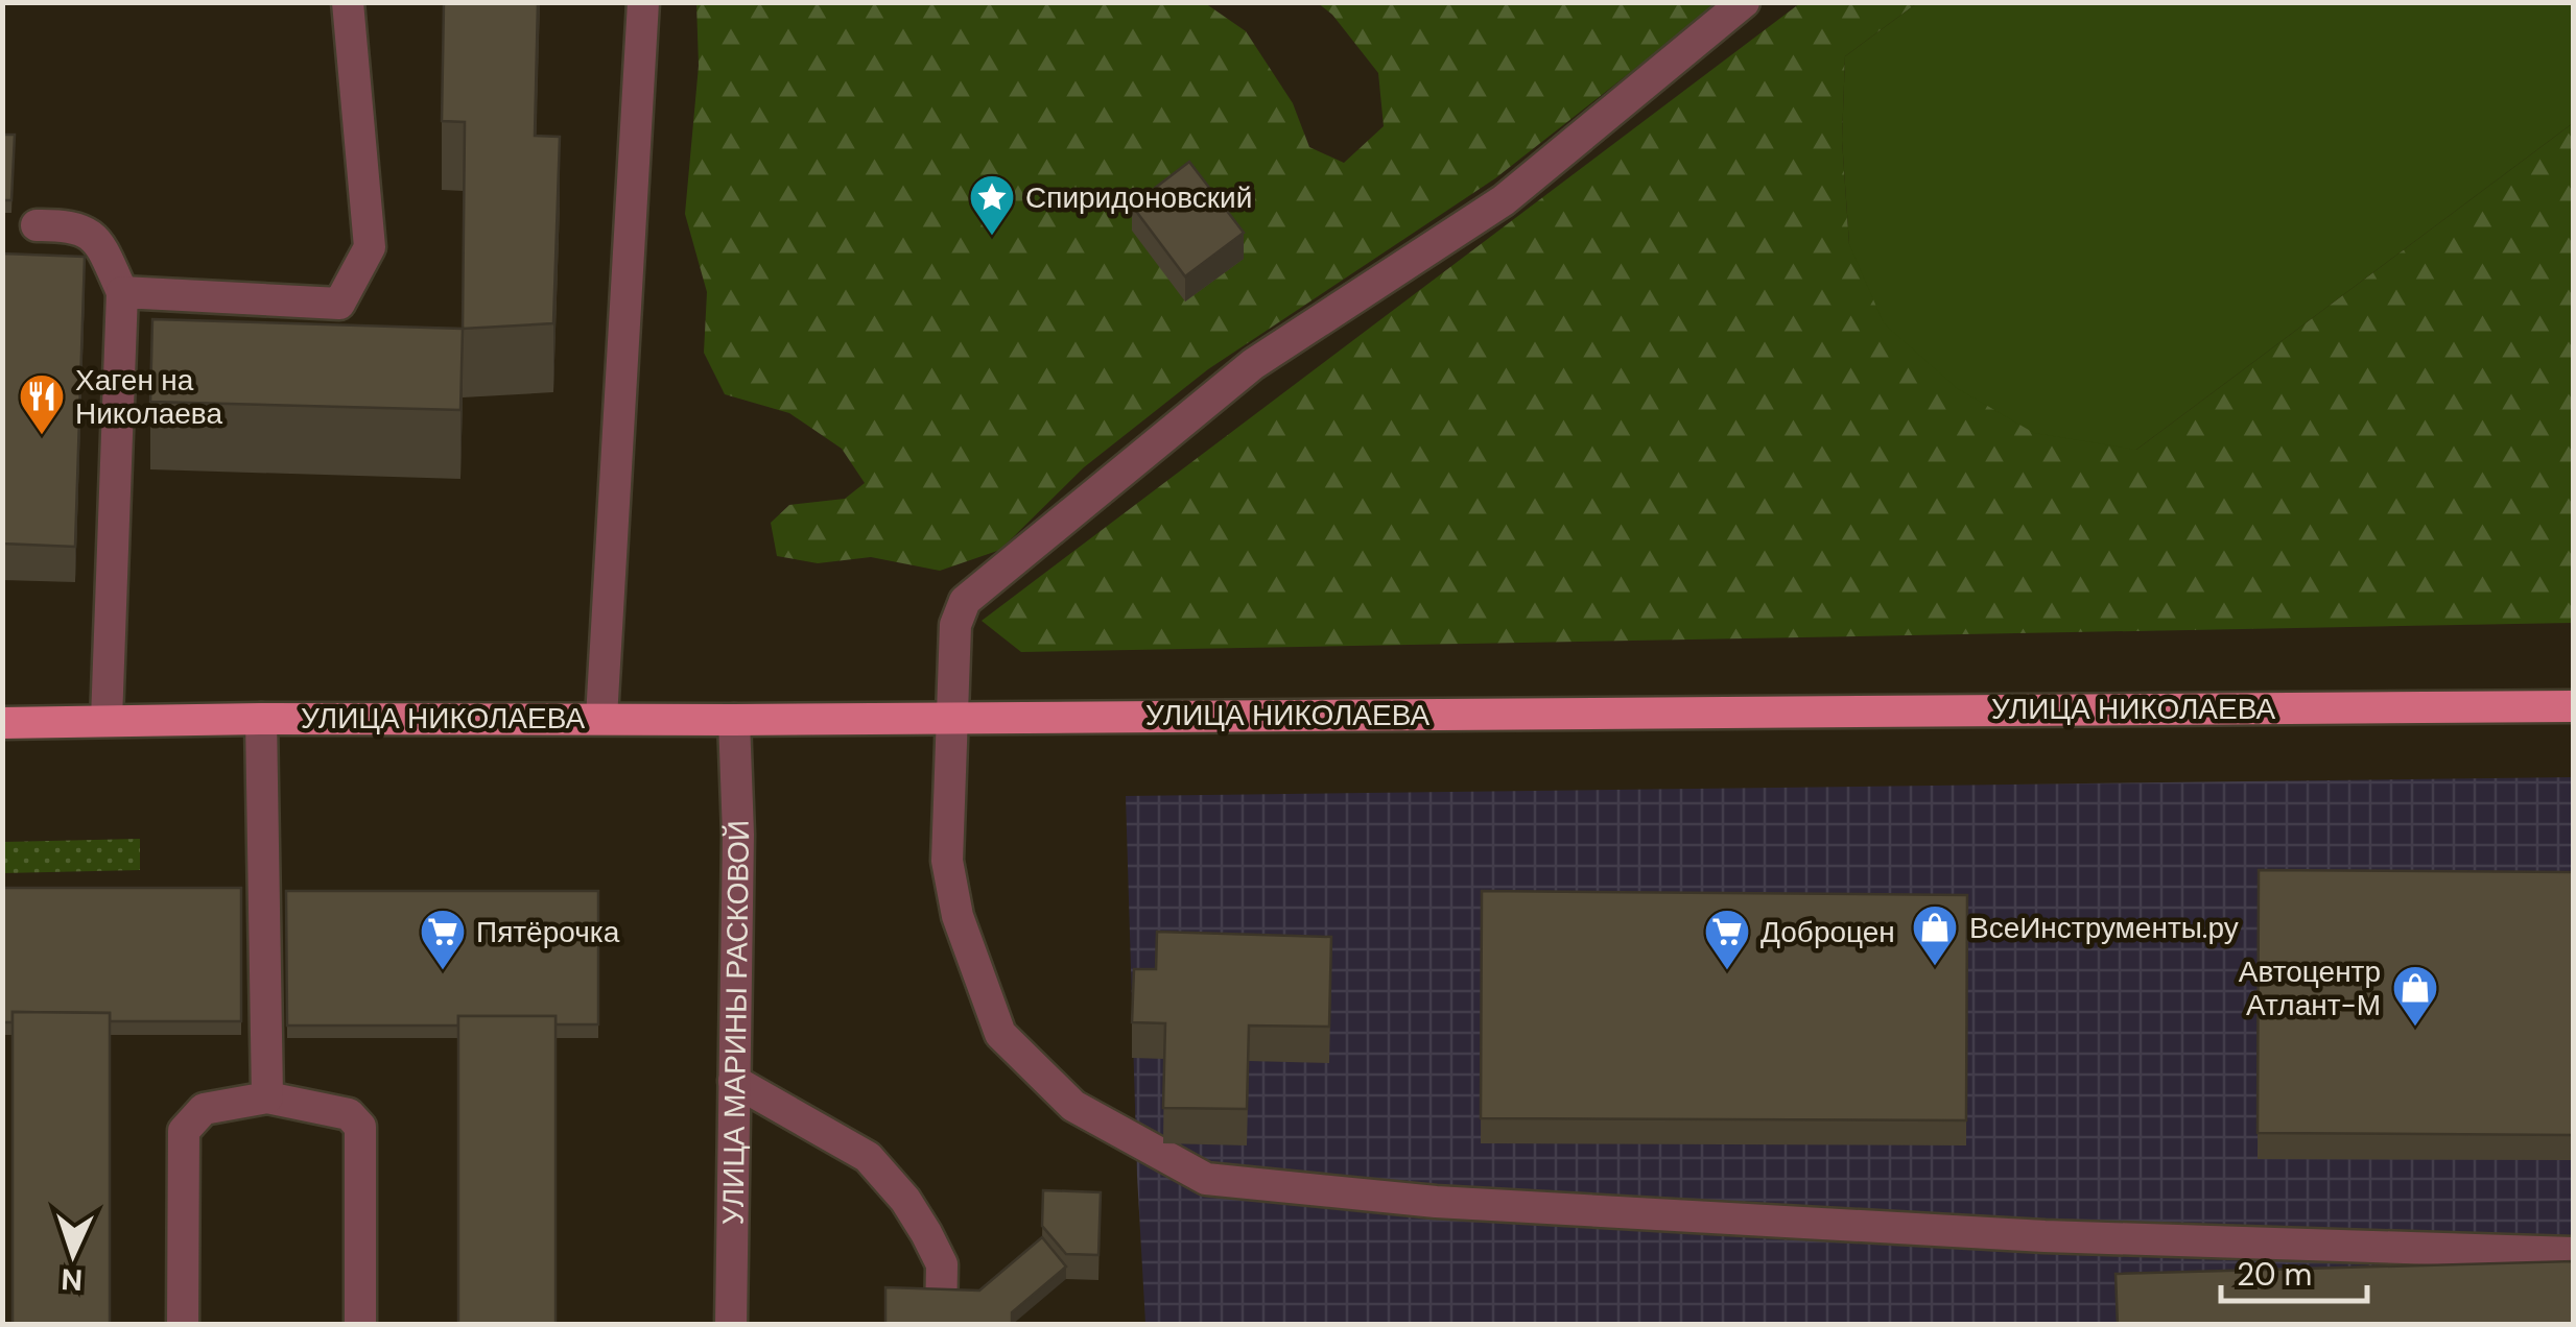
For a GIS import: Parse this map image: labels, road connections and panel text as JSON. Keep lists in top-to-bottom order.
{
  "streets": {
    "main road": ["УЛИЦА НИКОЛАЕВА"],
    "street": ["УЛИЦА МАРИНЫ РАСКОВОЙ"]
  },
  "crossings": [
    ["УЛИЦА НИКОЛАЕВА", "УЛИЦА МАРИНЫ РАСКОВОЙ"]
  ],
  "places": {
    "place": ["Спиридоновский"],
    "restaurant": ["Хаген на Николаева"],
    "shop": ["ВсеИнструменты.ру", "Автоцентр Атлант-М"],
    "supermarket": ["Пятёрочка", "Доброцен"]
  },
  "scale_bar": "20 m",
  "north": "bottom"
}
